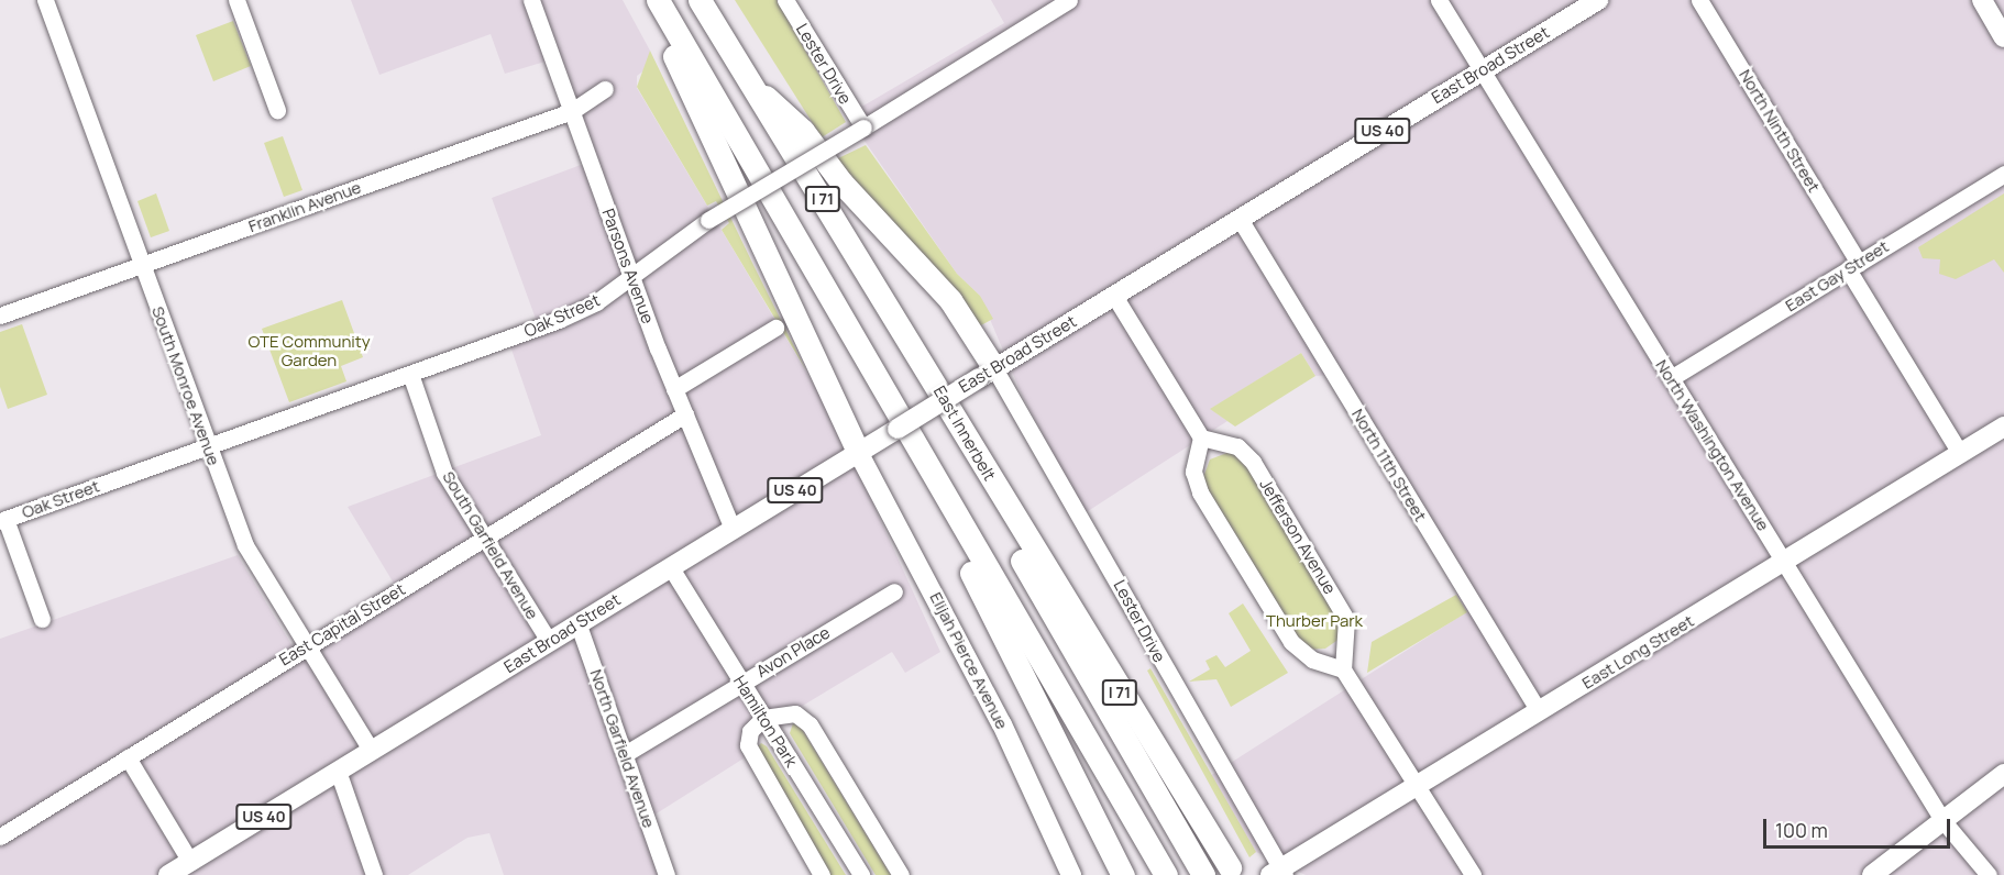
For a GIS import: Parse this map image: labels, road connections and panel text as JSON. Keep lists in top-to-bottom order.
{
  "streets": {
    "highway": ["I 71", "East Innerbelt"],
    "main road": [
      "East Broad Street",
      "US 40",
      "East Long Street",
      "Elijah Pierce Avenue"
    ],
    "street": [
      "Lester Drive",
      "North Ninth Street",
      "Franklin Avenue",
      "Parsons Avenue",
      "East Gay Street",
      "Oak Street",
      "South Monroe Avenue",
      "North Washington Avenue",
      "North 11th Street",
      "Jefferson Avenue",
      "South Garfield Avenue",
      "East Capital Street",
      "Avon Place",
      "Hamilton Park",
      "North Garfield Avenue"
    ]
  },
  "crossings": [
    ["Lester Drive", "East Broad Street"],
    ["Lester Drive", "Oak Street"],
    ["Lester Drive", "East Long Street"],
    ["East Broad Street", "Parsons Avenue"],
    ["East Broad Street", "South Monroe Avenue"],
    ["East Broad Street", "North Washington Avenue"],
    ["East Broad Street", "North 11th Street"],
    ["East Broad Street", "South Garfield Avenue"],
    ["East Broad Street", "Elijah Pierce Avenue"],
    ["East Broad Street", "Hamilton Park"],
    ["East Broad Street", "North Garfield Avenue"],
    ["North Ninth Street", "East Gay Street"],
    ["North Ninth Street", "East Long Street"],
    ["Franklin Avenue", "Parsons Avenue"],
    ["Franklin Avenue", "South Monroe Avenue"],
    ["Parsons Avenue", "Oak Street"],
    ["Parsons Avenue", "East Capital Street"],
    ["East Gay Street", "North Washington Avenue"],
    ["Oak Street", "South Monroe Avenue"],
    ["Oak Street", "South Garfield Avenue"],
    ["South Monroe Avenue", "East Capital Street"],
    ["North Washington Avenue", "East Long Street"],
    ["North 11th Street", "East Long Street"],
    ["South Garfield Avenue", "East Capital Street"],
    ["Avon Place", "Hamilton Park"],
    ["Avon Place", "North Garfield Avenue"]
  ],
  "parks": ["OTE Community Garden", "Thurber Park"],
  "scale_bar": "100 m"
}
